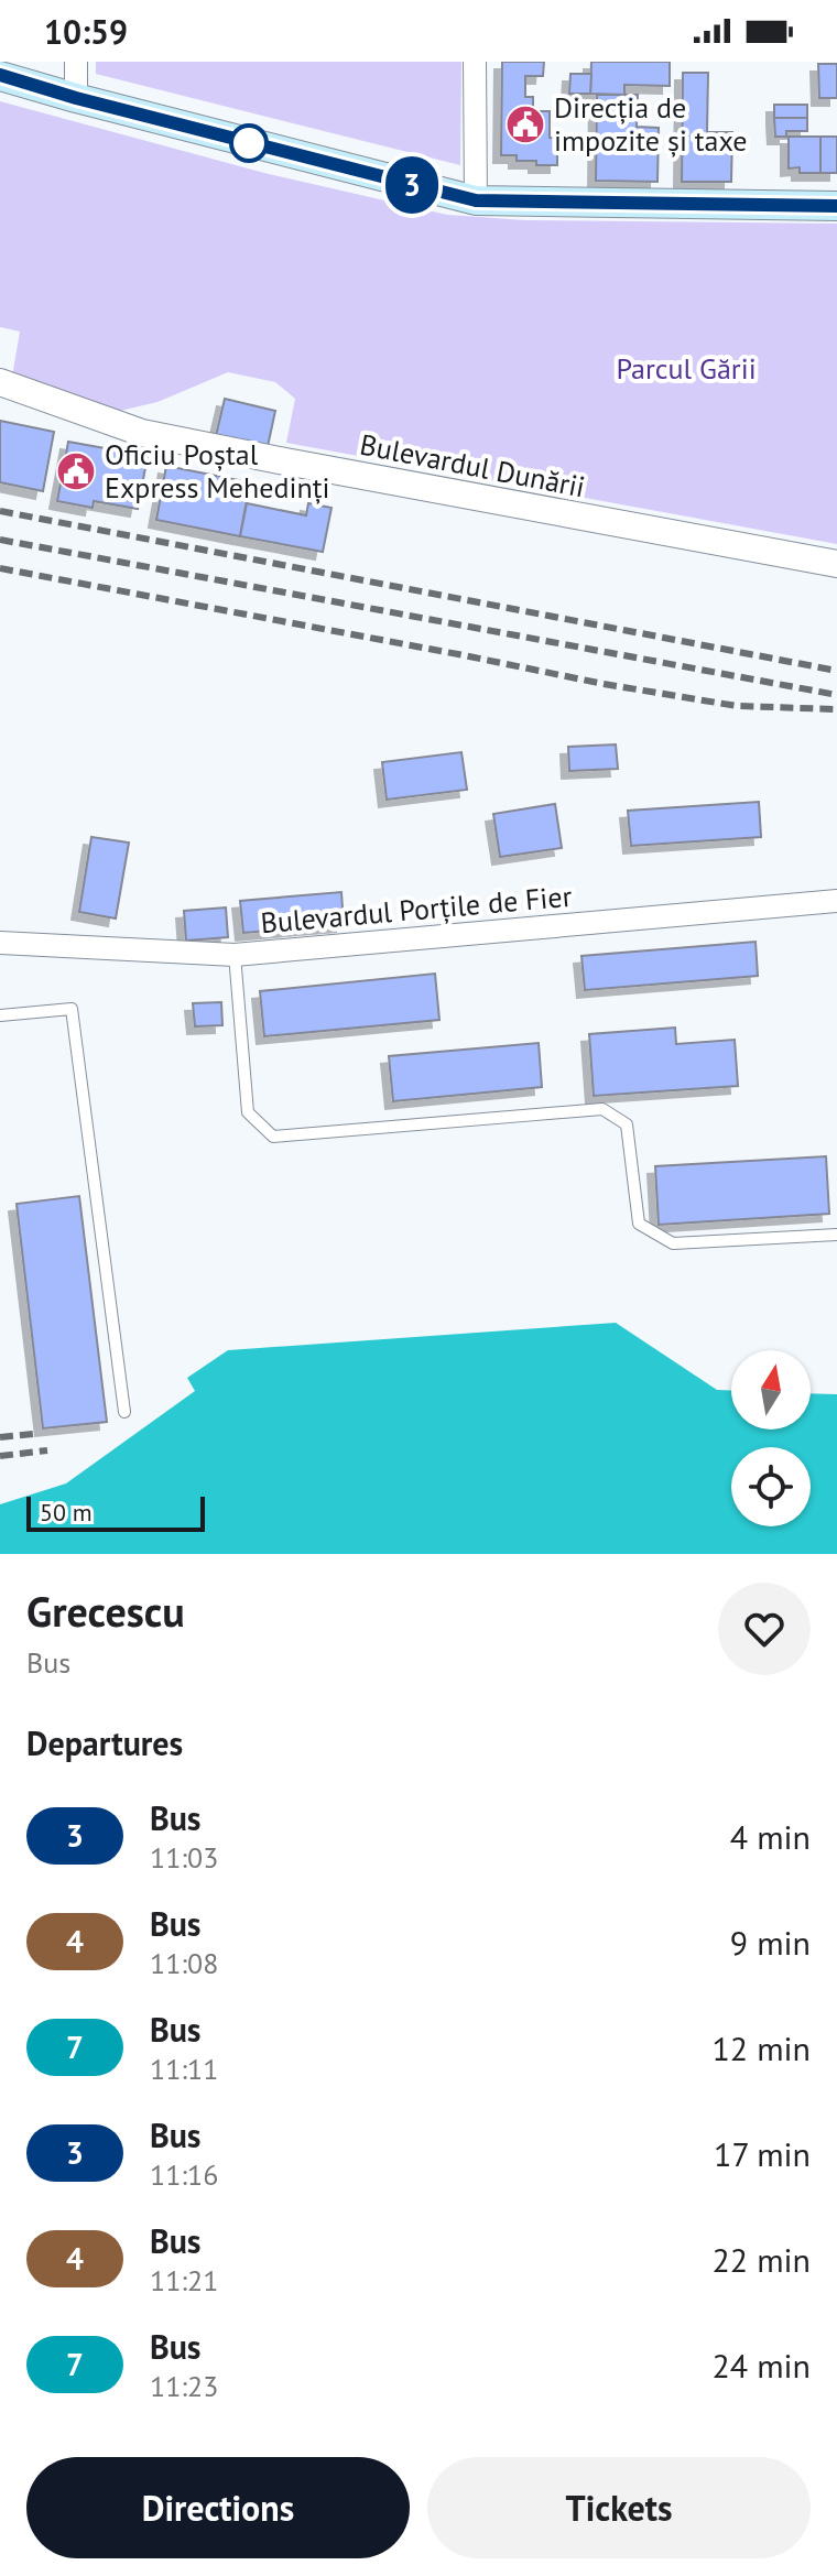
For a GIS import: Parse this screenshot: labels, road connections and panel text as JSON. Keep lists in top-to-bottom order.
{
  "streets": {
    "street": ["Bulevardul Dunării", "Bulevardul Porțile de Fier"]
  },
  "parks": ["Parcul Gării"],
  "places": {
    "public building": ["Direcția de impozite și taxe", "Oficiu Poștal Express Mehedinți"]
  },
  "lines": ["bus line 3"],
  "scale_bar": "50 m",
  "north": "top",
  "page": {
    "status": "10:59",
    "on_map": "3",
    "scale": "50 m",
    "heading": [
      ["Grecescu", "Bus"],
      "Departures"
    ],
    "list": [
      {
        "mark": "3",
        "name": "Bus",
        "note": "11:03",
        "value": "4 min"
      },
      {
        "mark": "4",
        "name": "Bus",
        "note": "11:08",
        "value": "9 min"
      },
      {
        "mark": "7",
        "name": "Bus",
        "note": "11:11",
        "value": "12 min"
      },
      {
        "mark": "3",
        "name": "Bus",
        "note": "11:16",
        "value": "17 min"
      },
      {
        "mark": "4",
        "name": "Bus",
        "note": "11:21",
        "value": "22 min"
      },
      {
        "mark": "7",
        "name": "Bus",
        "note": "11:23",
        "value": "24 min"
      }
    ],
    "buttons": ["Directions", "Tickets"]
  }
}
